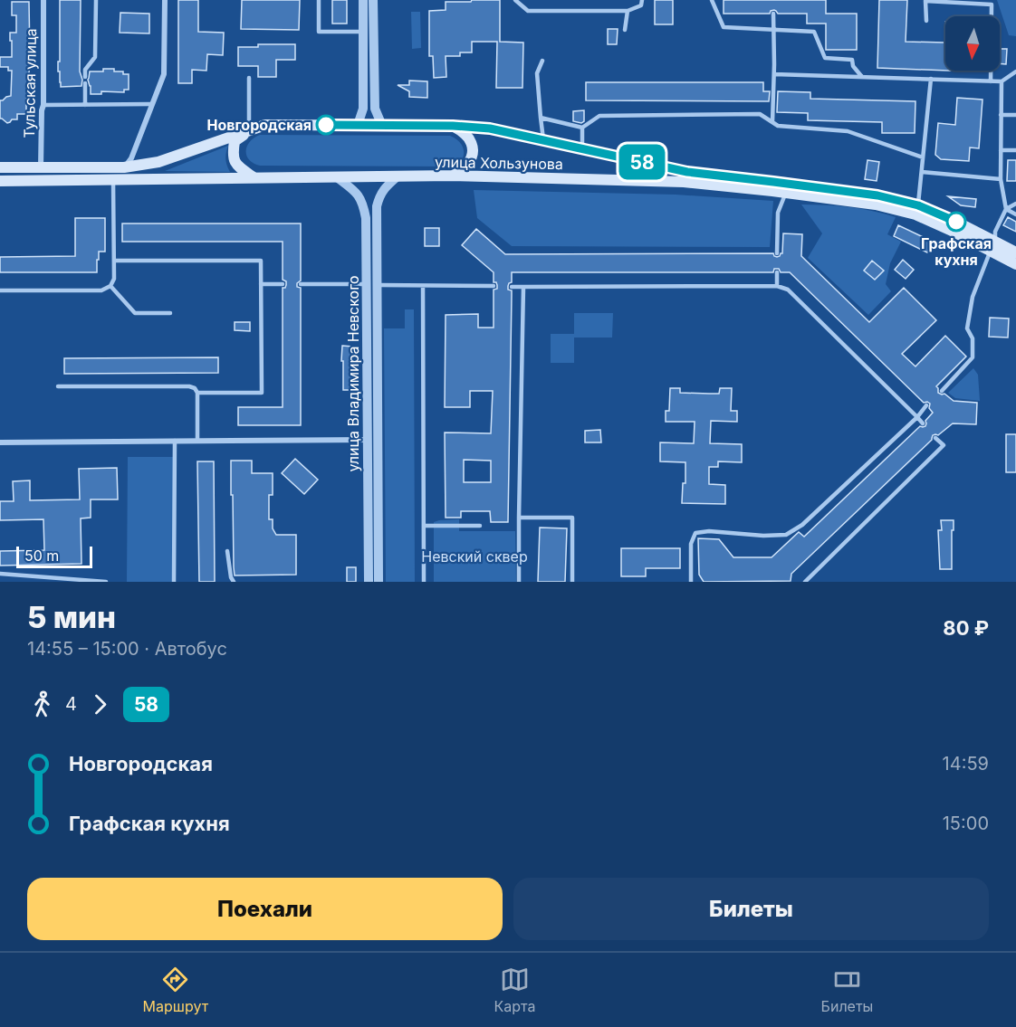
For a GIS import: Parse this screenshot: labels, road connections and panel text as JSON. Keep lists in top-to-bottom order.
{
  "streets": {
    "main road": ["улица Хользунова"],
    "street": ["Тульская улица", "улица Владимира Невского"]
  },
  "crossings": [
    ["Тульская улица", "улица Хользунова"],
    ["улица Хользунова", "улица Владимира Невского"]
  ],
  "parks": ["Невский сквер"],
  "places": ["Новгородская", "Графская кухня"],
  "lines": ["bus line 58"],
  "scale_bar": "50 m",
  "north": "bottom",
  "page": {
    "on_map": "58",
    "scale": "50 m",
    "heading": ["5 мин", "14:55 – 15:00 · Автобус", "80 ₽"],
    "legs": ["4", "58"],
    "list": [
      {
        "name": "Новгородская",
        "value": "14:59"
      },
      {
        "name": "Графская кухня",
        "value": "15:00"
      }
    ],
    "buttons": ["Поехали", "Билеты"],
    "tabs": ["Маршрут", "Карта", "Билеты"]
  }
}
